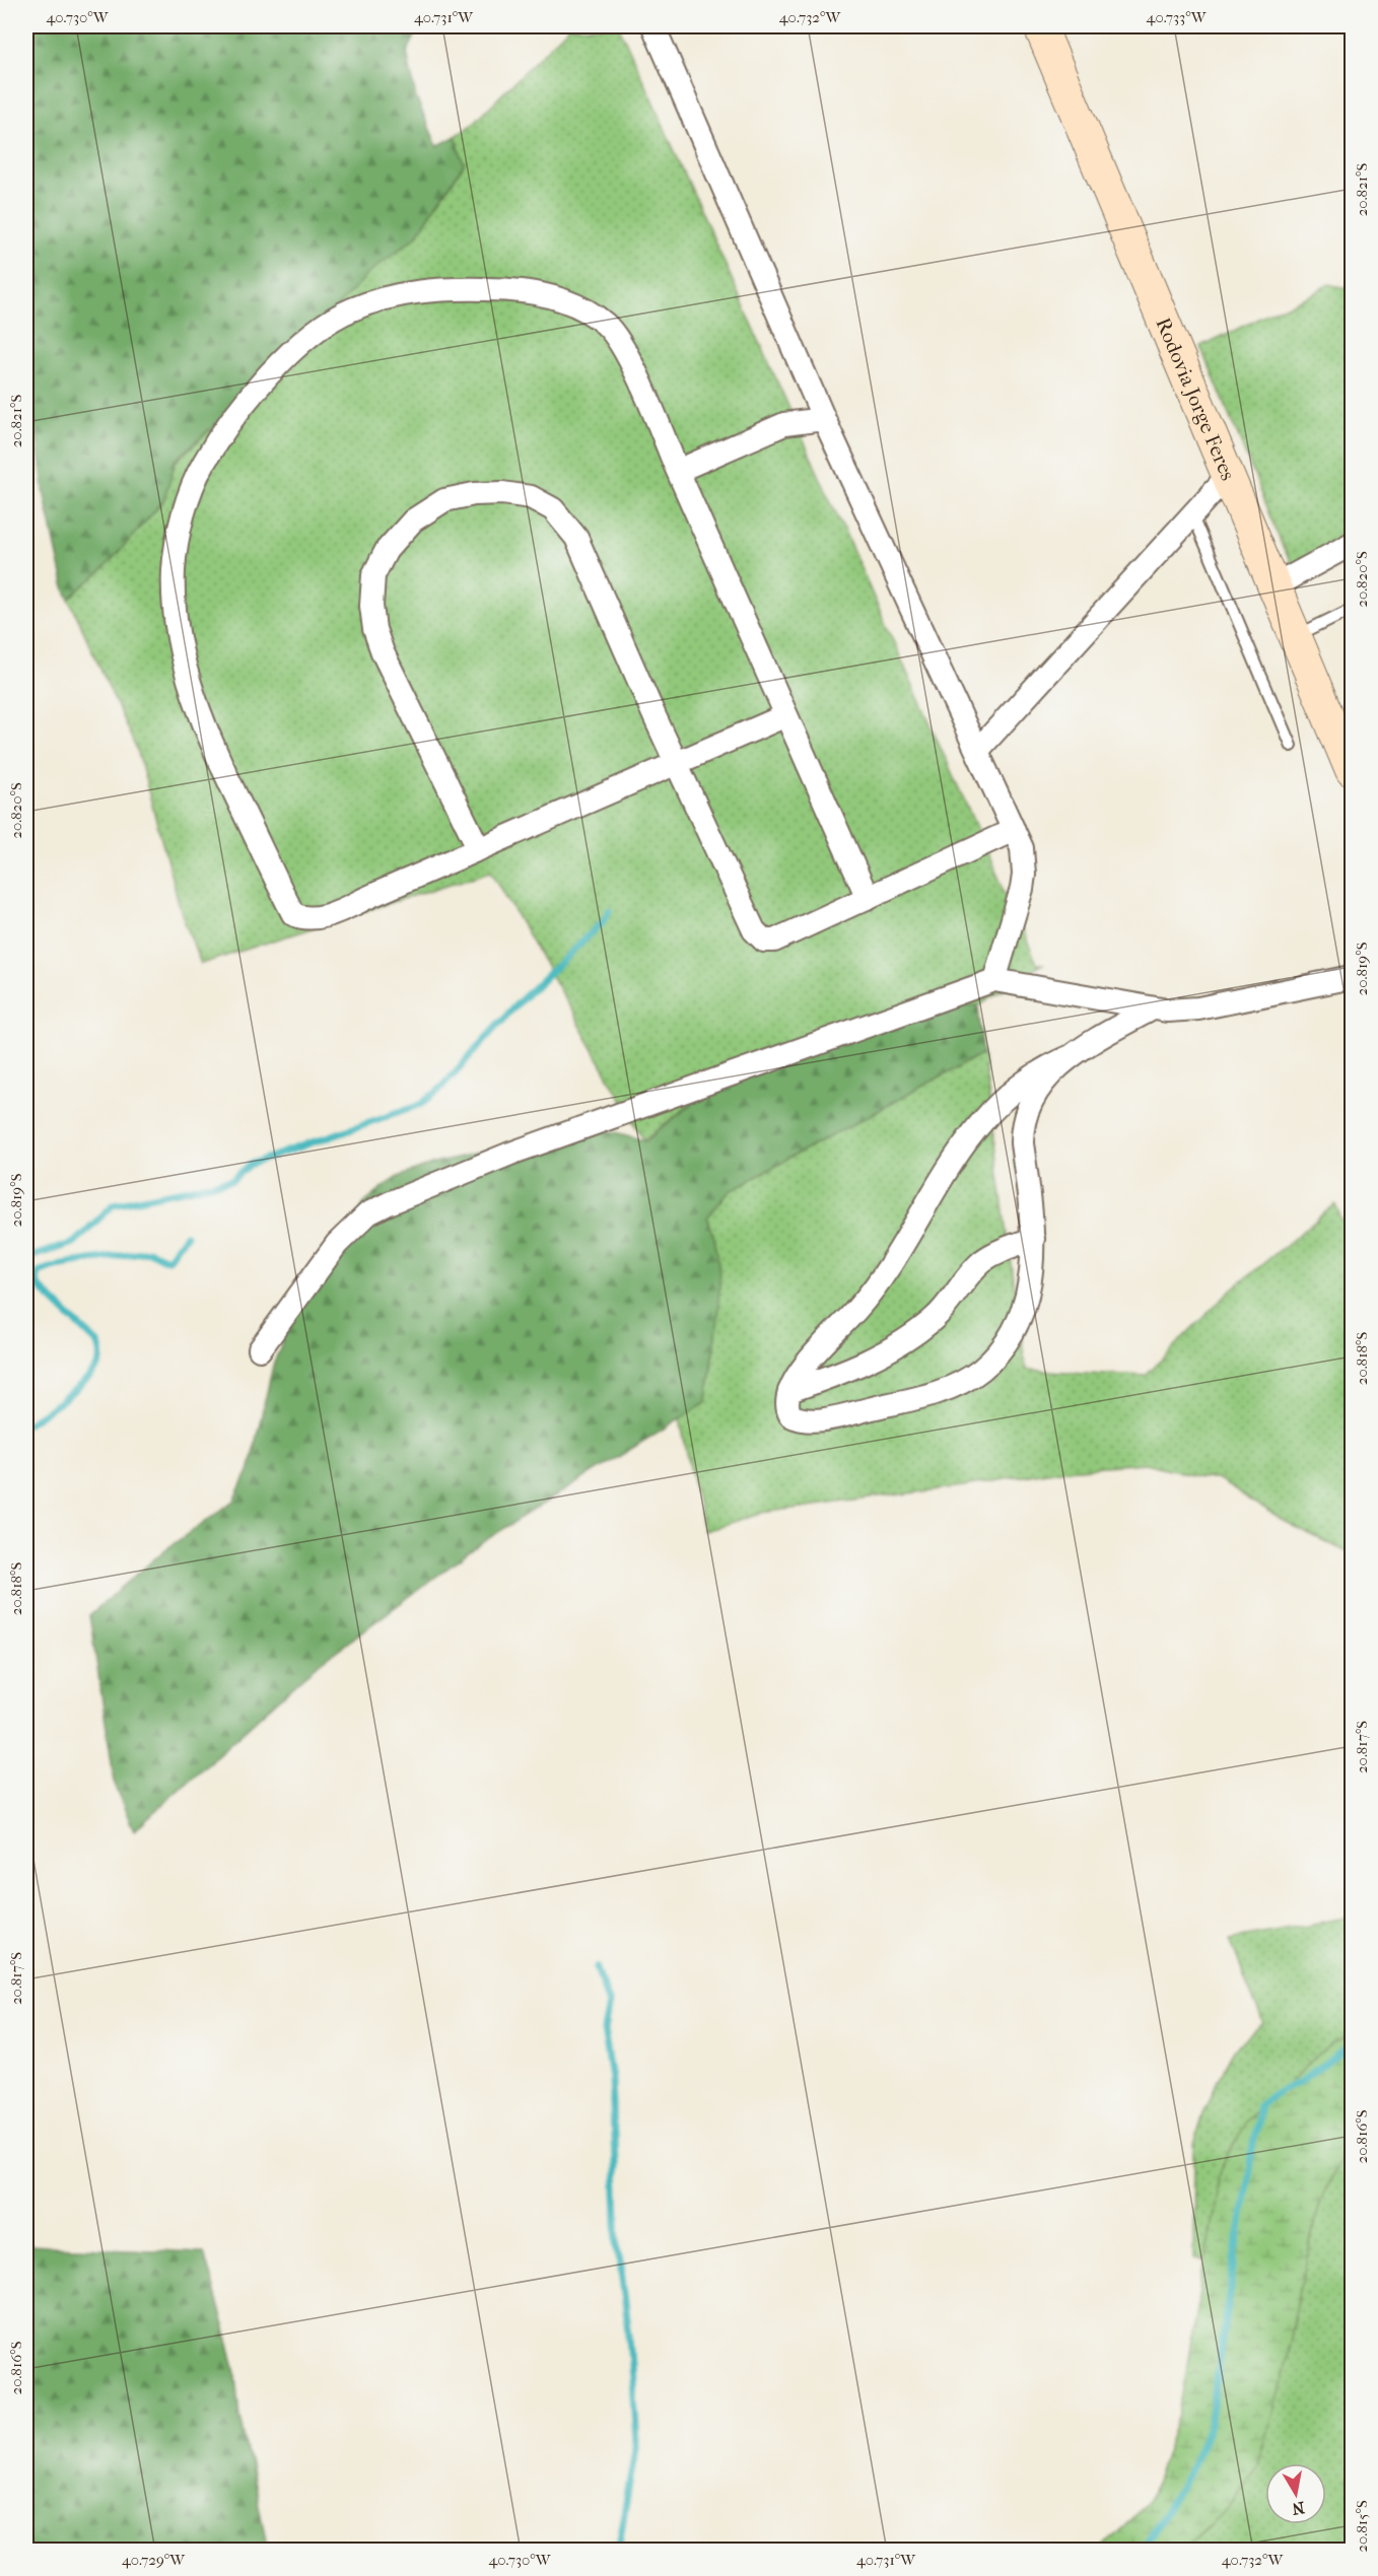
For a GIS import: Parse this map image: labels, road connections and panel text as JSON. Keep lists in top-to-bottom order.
{
  "streets": {
    "main road": ["Rodovia Jorge Feres"]
  },
  "north": "bottom",
  "coordinates": [
    "40.730°W",
    "40.731°W",
    "40.732°W",
    "40.733°W",
    "20.821°S",
    "20.820°S",
    "20.819°S",
    "20.818°S",
    "20.817°S",
    "20.816°S",
    "20.815°S",
    "40.729°W"
  ]
}
